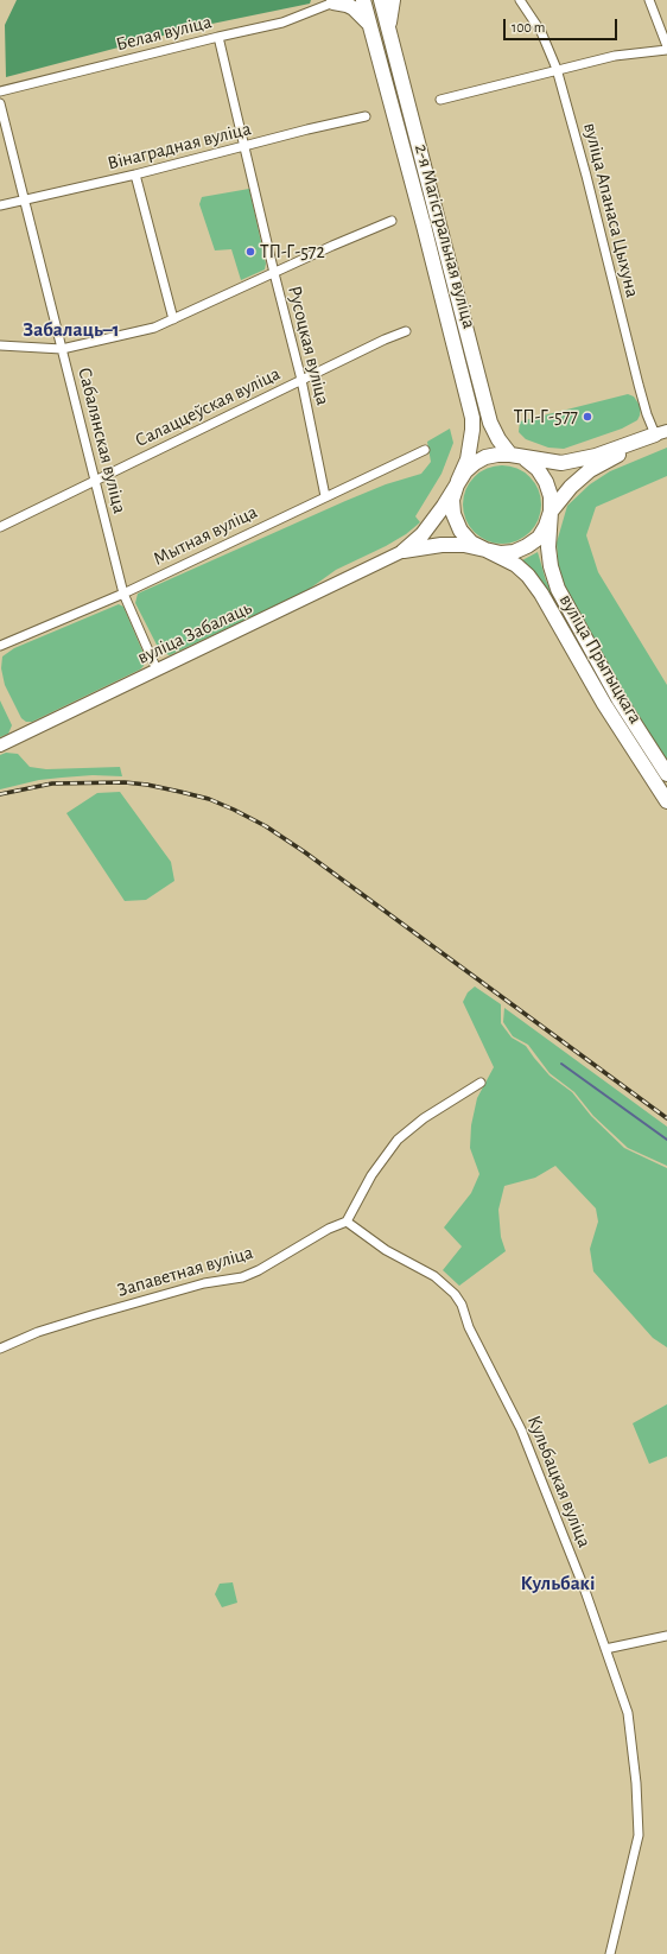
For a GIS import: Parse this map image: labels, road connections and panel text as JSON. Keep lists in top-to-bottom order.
{
  "streets": {
    "main road": ["2-я Магістральная вуліца", "вуліца Прытыцкага"],
    "street": [
      "Белая вуліца",
      "Вінаградная вуліца",
      "вуліца Апанаса Цыхуна",
      "Русоцкая вуліца",
      "Салаццеўская вуліца",
      "Сабалянская вуліца",
      "Мытная вуліца",
      "вуліца Забалаць",
      "Запаветная вуліца",
      "Кульбацкая вуліца"
    ]
  },
  "crossings": [
    ["Белая вуліца", "Русоцкая вуліца"],
    ["Вінаградная вуліца", "Русоцкая вуліца"],
    ["Вінаградная вуліца", "Сабалянская вуліца"],
    ["2-я Магістральная вуліца", "вуліца Прытыцкага"],
    ["Русоцкая вуліца", "Салаццеўская вуліца"],
    ["Русоцкая вуліца", "Мытная вуліца"],
    ["Салаццеўская вуліца", "Сабалянская вуліца"],
    ["Сабалянская вуліца", "Мытная вуліца"],
    ["Сабалянская вуліца", "вуліца Забалаць"],
    ["Запаветная вуліца", "Кульбацкая вуліца"]
  ],
  "districts": ["Забалаць–1", "Кульбакі"],
  "places": ["ТП-Г-572", "ТП-Г-577"],
  "scale_bar": "100 m"
}
